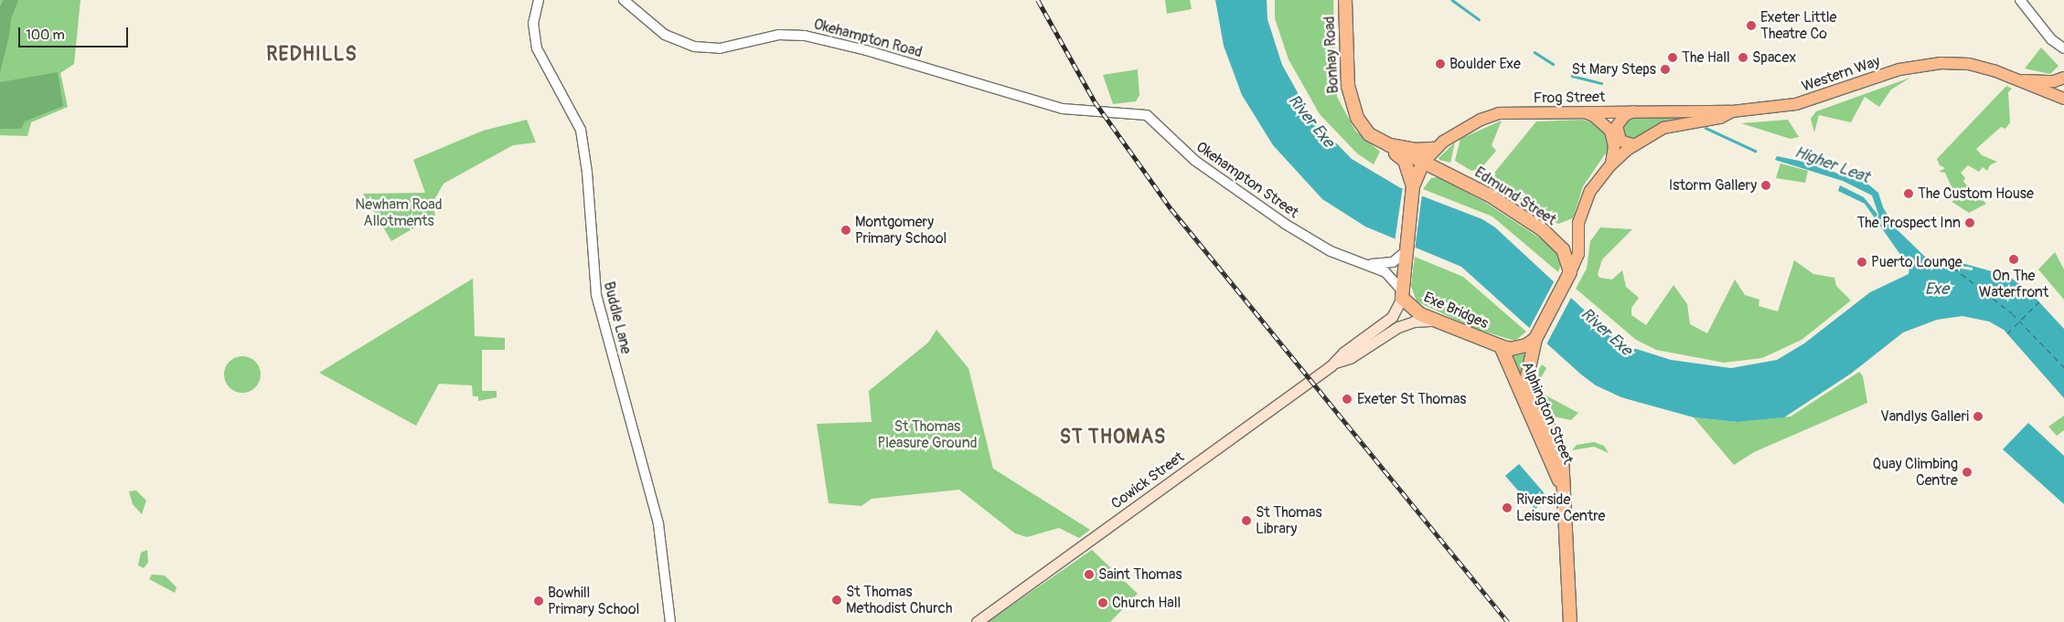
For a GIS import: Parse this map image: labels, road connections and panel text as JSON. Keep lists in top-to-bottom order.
{
  "streets": {
    "highway": [
      "Bonhay Road",
      "Edmund Street",
      "Exe Bridges",
      "Alphington Street"
    ],
    "main road": ["Western Way", "Frog Street", "Cowick Street"],
    "street": ["Okehampton Road", "Okehampton Street", "Buddle Lane"]
  },
  "crossings": [
    ["Okehampton Road", "Okehampton Street"],
    ["Bonhay Road", "Frog Street"],
    ["Western Way", "Frog Street"],
    ["Western Way", "Edmund Street"],
    ["Okehampton Street", "Exe Bridges"],
    ["Okehampton Street", "Cowick Street"],
    ["Exe Bridges", "Alphington Street"],
    ["Exe Bridges", "Cowick Street"]
  ],
  "districts": ["REDHILLS", "ST THOMAS"],
  "water": ["River Exe", "Higher Leat", "Exe"],
  "parks": ["Newham Road Allotments", "St Thomas Pleasure Ground"],
  "places": [
    "Exeter Little Theatre Co",
    "The Hall",
    "Spacex",
    "Boulder Exe",
    "St Mary Steps",
    "Istorm Gallery",
    "The Custom House",
    "The Prospect Inn",
    "Montgomery Primary School",
    "On The Waterfront",
    "Puerto Lounge",
    "Exeter St Thomas",
    "Vandlys Galleri",
    "Quay Climbing Centre",
    "Riverside Leisure Centre",
    "St Thomas Library",
    "Saint Thomas",
    "St Thomas Methodist Church",
    "Bowhill Primary School",
    "Church Hall"
  ],
  "scale_bar": "100 m"
}
